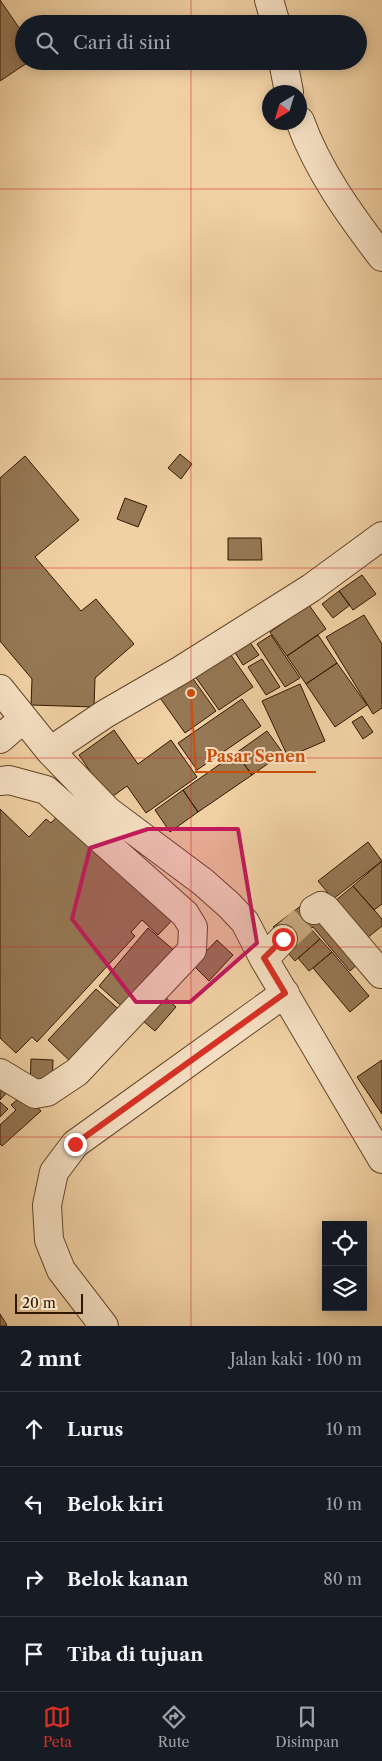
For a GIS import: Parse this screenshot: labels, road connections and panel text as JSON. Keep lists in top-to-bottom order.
{
  "places": ["Pasar Senen"],
  "scale_bar": "20 m",
  "north": "bottom left",
  "page": {
    "search": "Cari di sini",
    "scale": "20 m",
    "heading": ["2 mnt", "Jalan kaki · 100 m"],
    "list": [
      ["Lurus", "10 m"],
      ["Belok kiri", "10 m"],
      ["Belok kanan", "80 m"],
      "Tiba di tujuan"
    ],
    "nav": ["Peta", "Rute", "Disimpan"]
  }
}
